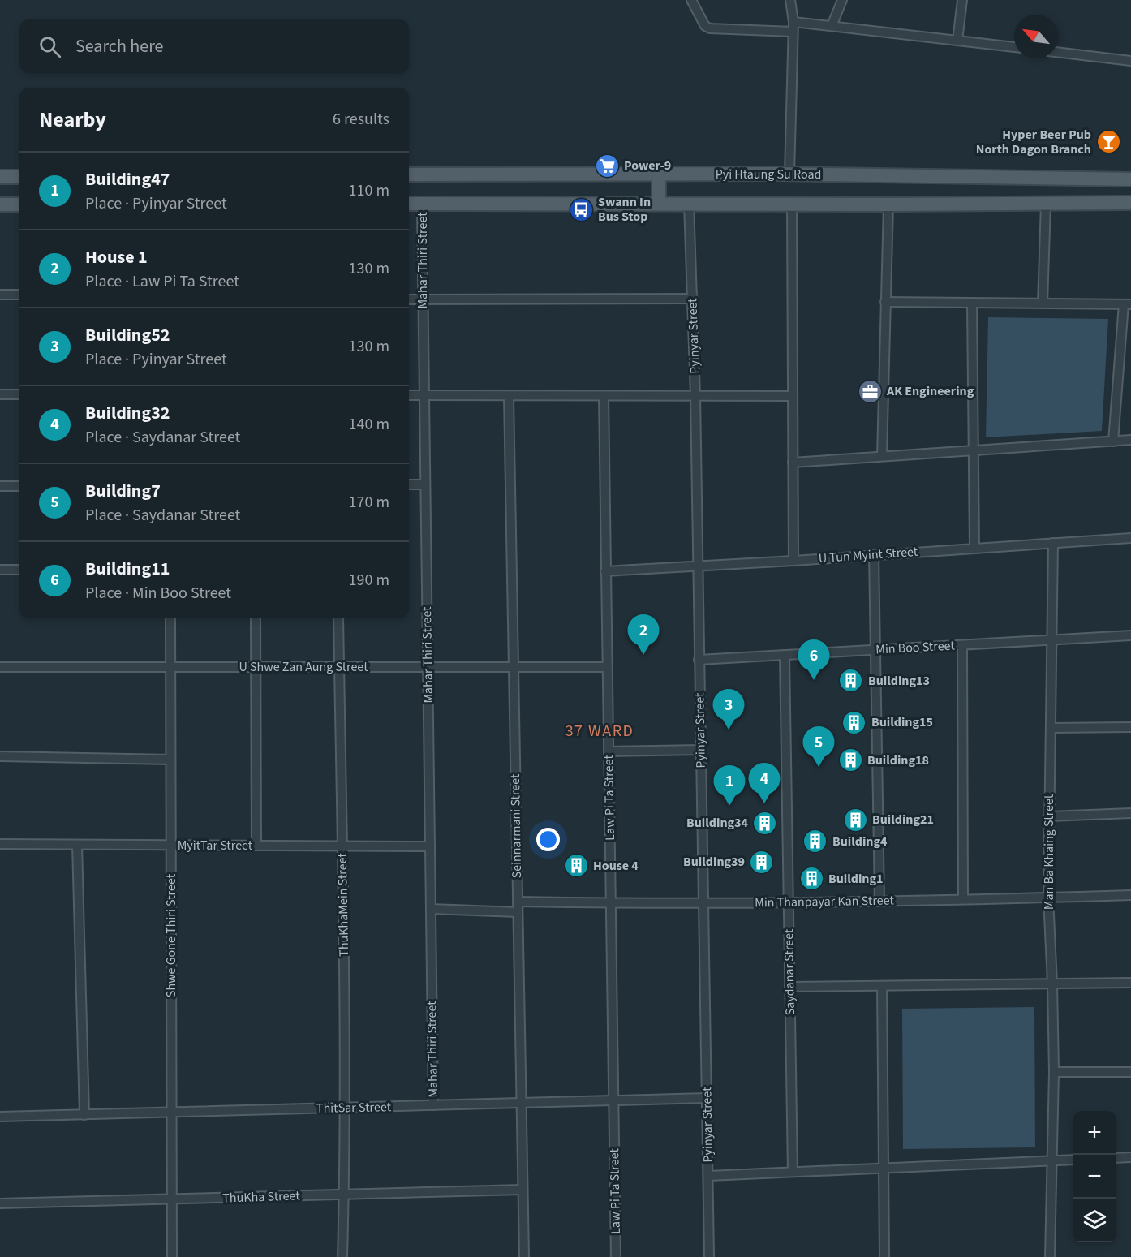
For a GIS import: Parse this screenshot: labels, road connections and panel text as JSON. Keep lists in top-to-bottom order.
{
  "streets": {
    "main road": ["Pyi Htaung Su Road"],
    "street": [
      "Mahar Thiri Street",
      "Pyinyar Street",
      "U Tun Myint Street",
      "Min Boo Street",
      "U Shwe Zan Aung Street",
      "Law Pi Ta Street",
      "Seinnarmani Street",
      "MyitTar Street",
      "Man Ba Khaing Street",
      "Min Thanpayar Kan Street",
      "ThuKhaMein Street",
      "Shwe Gone Thiri Street",
      "Saydanar Street",
      "ThitSar Street",
      "ThuKha Street"
    ]
  },
  "crossings": [
    ["Mahar Thiri Street", "U Shwe Zan Aung Street"],
    ["Mahar Thiri Street", "MyitTar Street"],
    ["Mahar Thiri Street", "ThitSar Street"],
    ["Pyinyar Street", "U Tun Myint Street"],
    ["Pyinyar Street", "Min Boo Street"],
    ["Pyinyar Street", "Min Thanpayar Kan Street"],
    ["Pyinyar Street", "ThitSar Street"],
    ["U Tun Myint Street", "Law Pi Ta Street"],
    ["U Tun Myint Street", "Man Ba Khaing Street"],
    ["Min Boo Street", "Man Ba Khaing Street"],
    ["Min Boo Street", "Saydanar Street"],
    ["U Shwe Zan Aung Street", "Law Pi Ta Street"],
    ["U Shwe Zan Aung Street", "Seinnarmani Street"],
    ["U Shwe Zan Aung Street", "ThuKhaMein Street"],
    ["U Shwe Zan Aung Street", "Shwe Gone Thiri Street"],
    ["Law Pi Ta Street", "Min Thanpayar Kan Street"],
    ["Law Pi Ta Street", "ThitSar Street"],
    ["Seinnarmani Street", "Min Thanpayar Kan Street"],
    ["Seinnarmani Street", "ThitSar Street"],
    ["Seinnarmani Street", "ThuKha Street"],
    ["MyitTar Street", "ThuKhaMein Street"],
    ["MyitTar Street", "Shwe Gone Thiri Street"],
    ["Man Ba Khaing Street", "Min Thanpayar Kan Street"],
    ["Min Thanpayar Kan Street", "Saydanar Street"],
    ["ThuKhaMein Street", "ThitSar Street"],
    ["ThuKhaMein Street", "ThuKha Street"],
    ["Shwe Gone Thiri Street", "ThitSar Street"],
    ["Shwe Gone Thiri Street", "ThuKha Street"]
  ],
  "districts": ["37 WARD"],
  "places": {
    "bar": ["Hyper Beer Pub North Dagon Branch"],
    "supermarket": ["Power-9"],
    "bus stop": ["Swann In Bus Stop"],
    "office": ["AK Engineering"],
    "building": [
      "Building13",
      "Building15",
      "Building18",
      "Building21",
      "Building34",
      "Building4",
      "Building39",
      "House 4",
      "Building1"
    ]
  },
  "north": "top left",
  "page": {
    "search": "Search here",
    "heading": ["Nearby", "6 results"],
    "list": [
      {
        "mark": "1",
        "name": "Building47",
        "note": "Place · Pyinyar Street",
        "value": "110 m"
      },
      {
        "mark": "2",
        "name": "House 1",
        "note": "Place · Law Pi Ta Street",
        "value": "130 m"
      },
      {
        "mark": "3",
        "name": "Building52",
        "note": "Place · Pyinyar Street",
        "value": "130 m"
      },
      {
        "mark": "4",
        "name": "Building32",
        "note": "Place · Saydanar Street",
        "value": "140 m"
      },
      {
        "mark": "5",
        "name": "Building7",
        "note": "Place · Saydanar Street",
        "value": "170 m"
      },
      {
        "mark": "6",
        "name": "Building11",
        "note": "Place · Min Boo Street",
        "value": "190 m"
      }
    ],
    "pins": [
      "2",
      "6",
      "3",
      "5",
      "4",
      "1"
    ],
    "map_buttons": ["+", "−"]
  }
}
